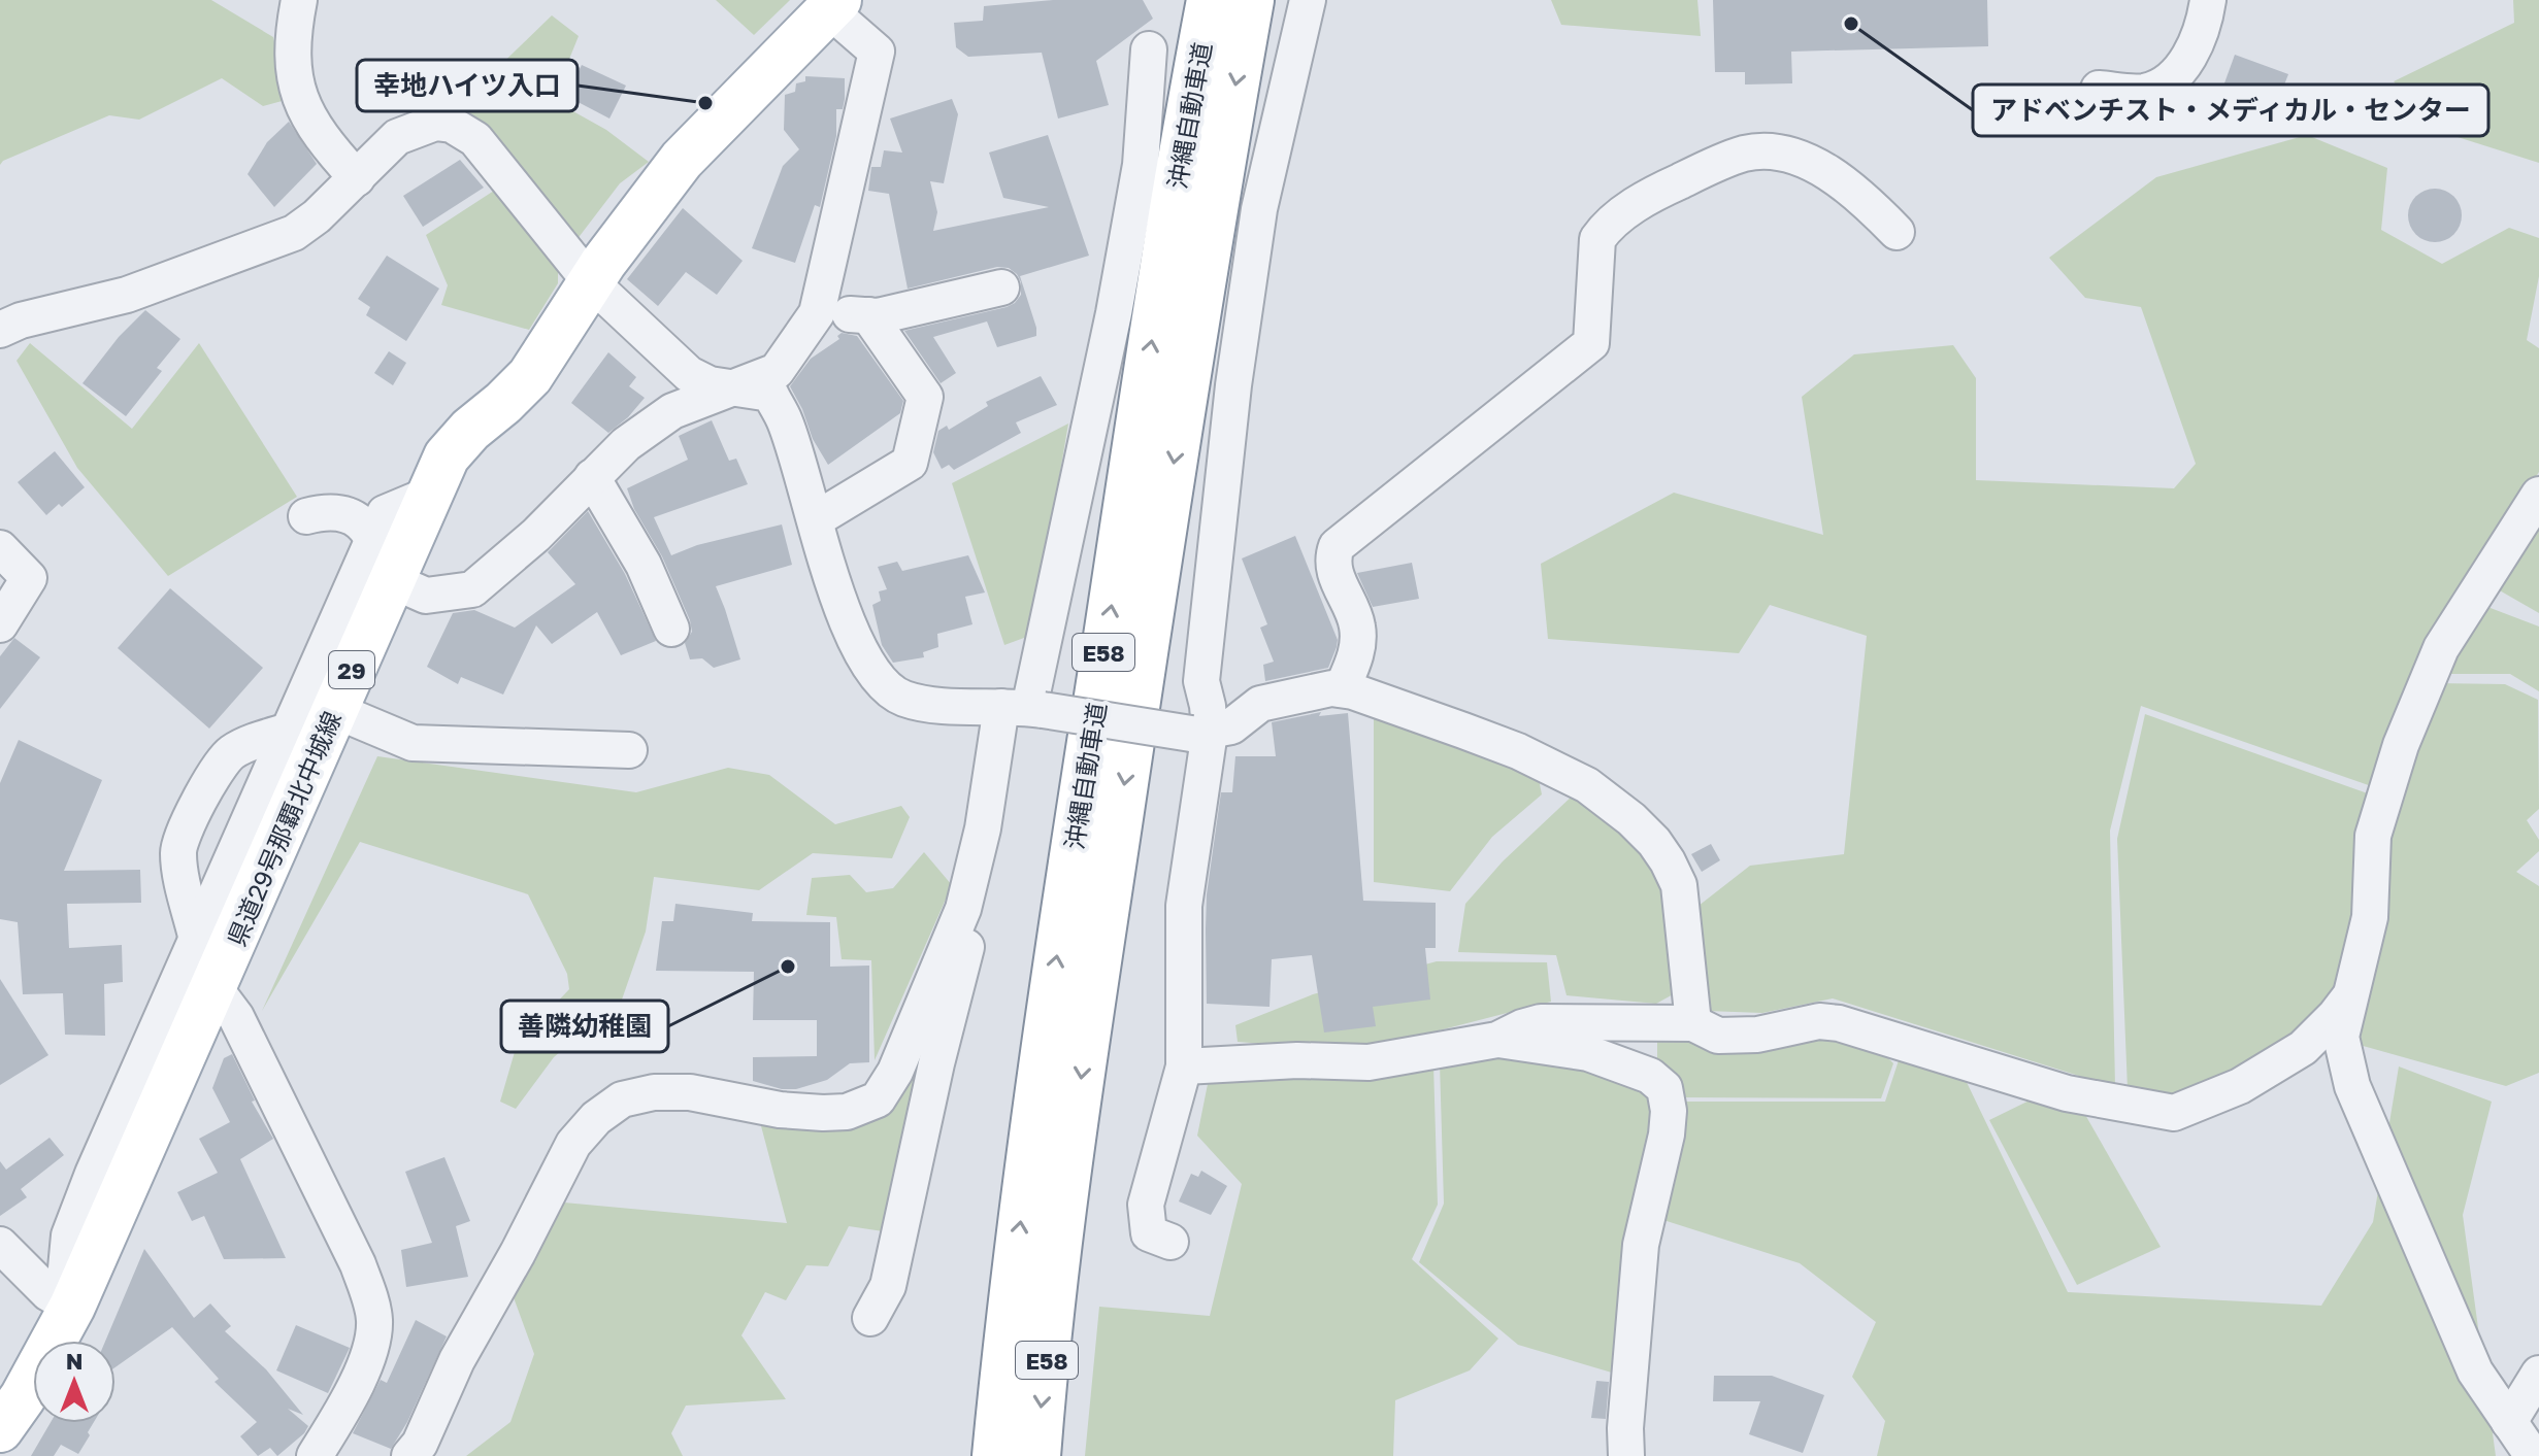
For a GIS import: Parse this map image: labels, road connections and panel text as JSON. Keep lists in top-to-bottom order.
{
  "streets": {
    "main road": [
      "沖縄自動車道",
      "E58",
      "29",
      "県道29号那覇北中城線"
    ]
  },
  "places": ["アドベンチスト・メディカル・センター", "幸地ハイツ入口", "善隣幼稚園"],
  "north": "top"
}
